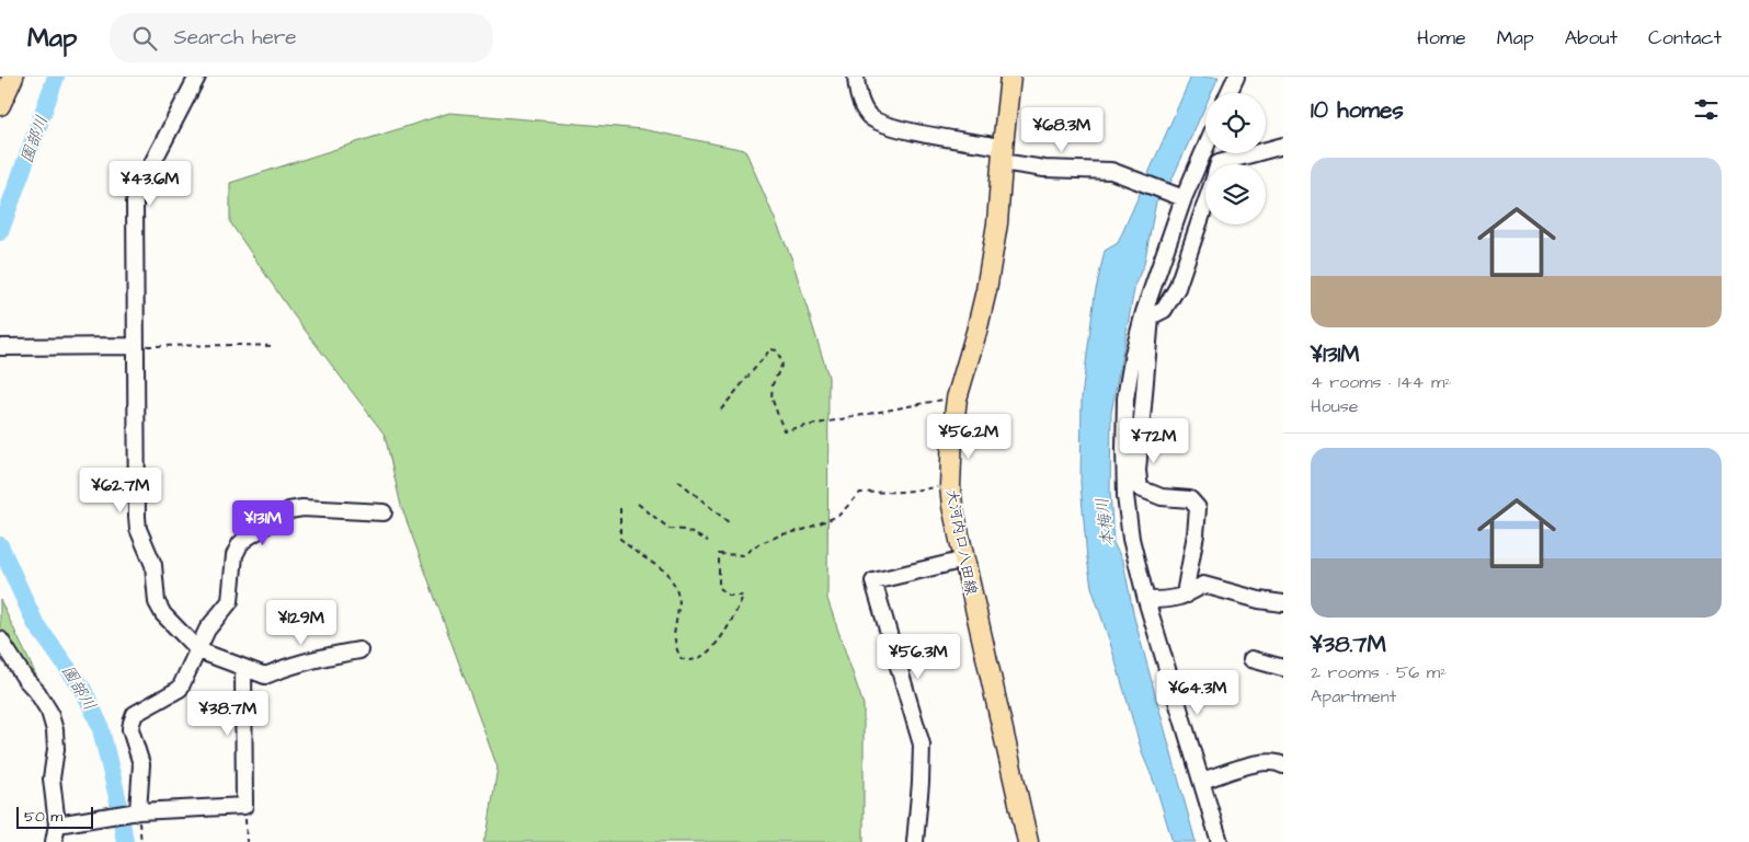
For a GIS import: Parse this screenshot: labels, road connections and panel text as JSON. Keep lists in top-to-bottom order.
{
  "streets": {
    "main road": ["大河内口八田線"]
  },
  "water": ["園部川", "本梅川"],
  "scale_bar": "50 m",
  "page": {
    "header": "Map",
    "search": "Search here",
    "nav": [
      "Home",
      "Map",
      "About",
      "Contact"
    ],
    "heading": "10 homes",
    "price": [
      "¥68.3M",
      "¥43.6M",
      "¥56.2M",
      "¥72M",
      "¥62.7M",
      "¥131M",
      "¥129M",
      "¥56.3M",
      "¥64.3M",
      "¥38.7M"
    ],
    "list": [
      {
        "name": "¥131M",
        "note": "4 rooms · 144 m² · House"
      },
      {
        "name": "¥38.7M",
        "note": "2 rooms · 56 m² · Apartment"
      }
    ],
    "scale": "50 m"
  }
}
